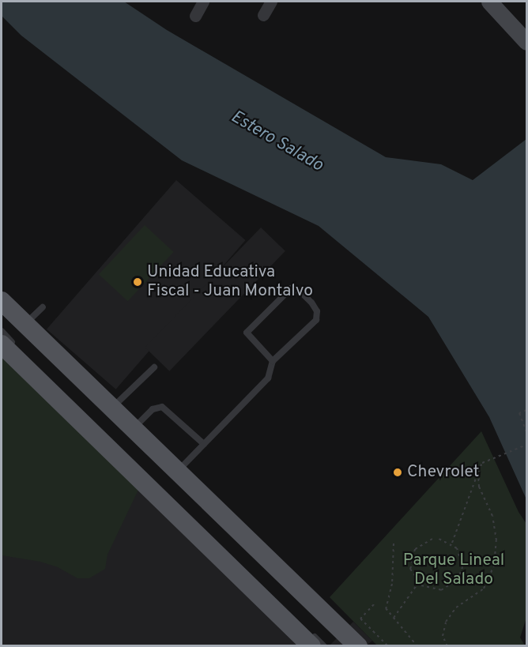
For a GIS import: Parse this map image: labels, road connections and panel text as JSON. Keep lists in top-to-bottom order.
{
  "water": ["Estero Salado"],
  "parks": ["Parque Lineal Del Salado"],
  "places": ["Unidad Educativa Fiscal - Juan Montalvo", "Chevrolet"]
}
